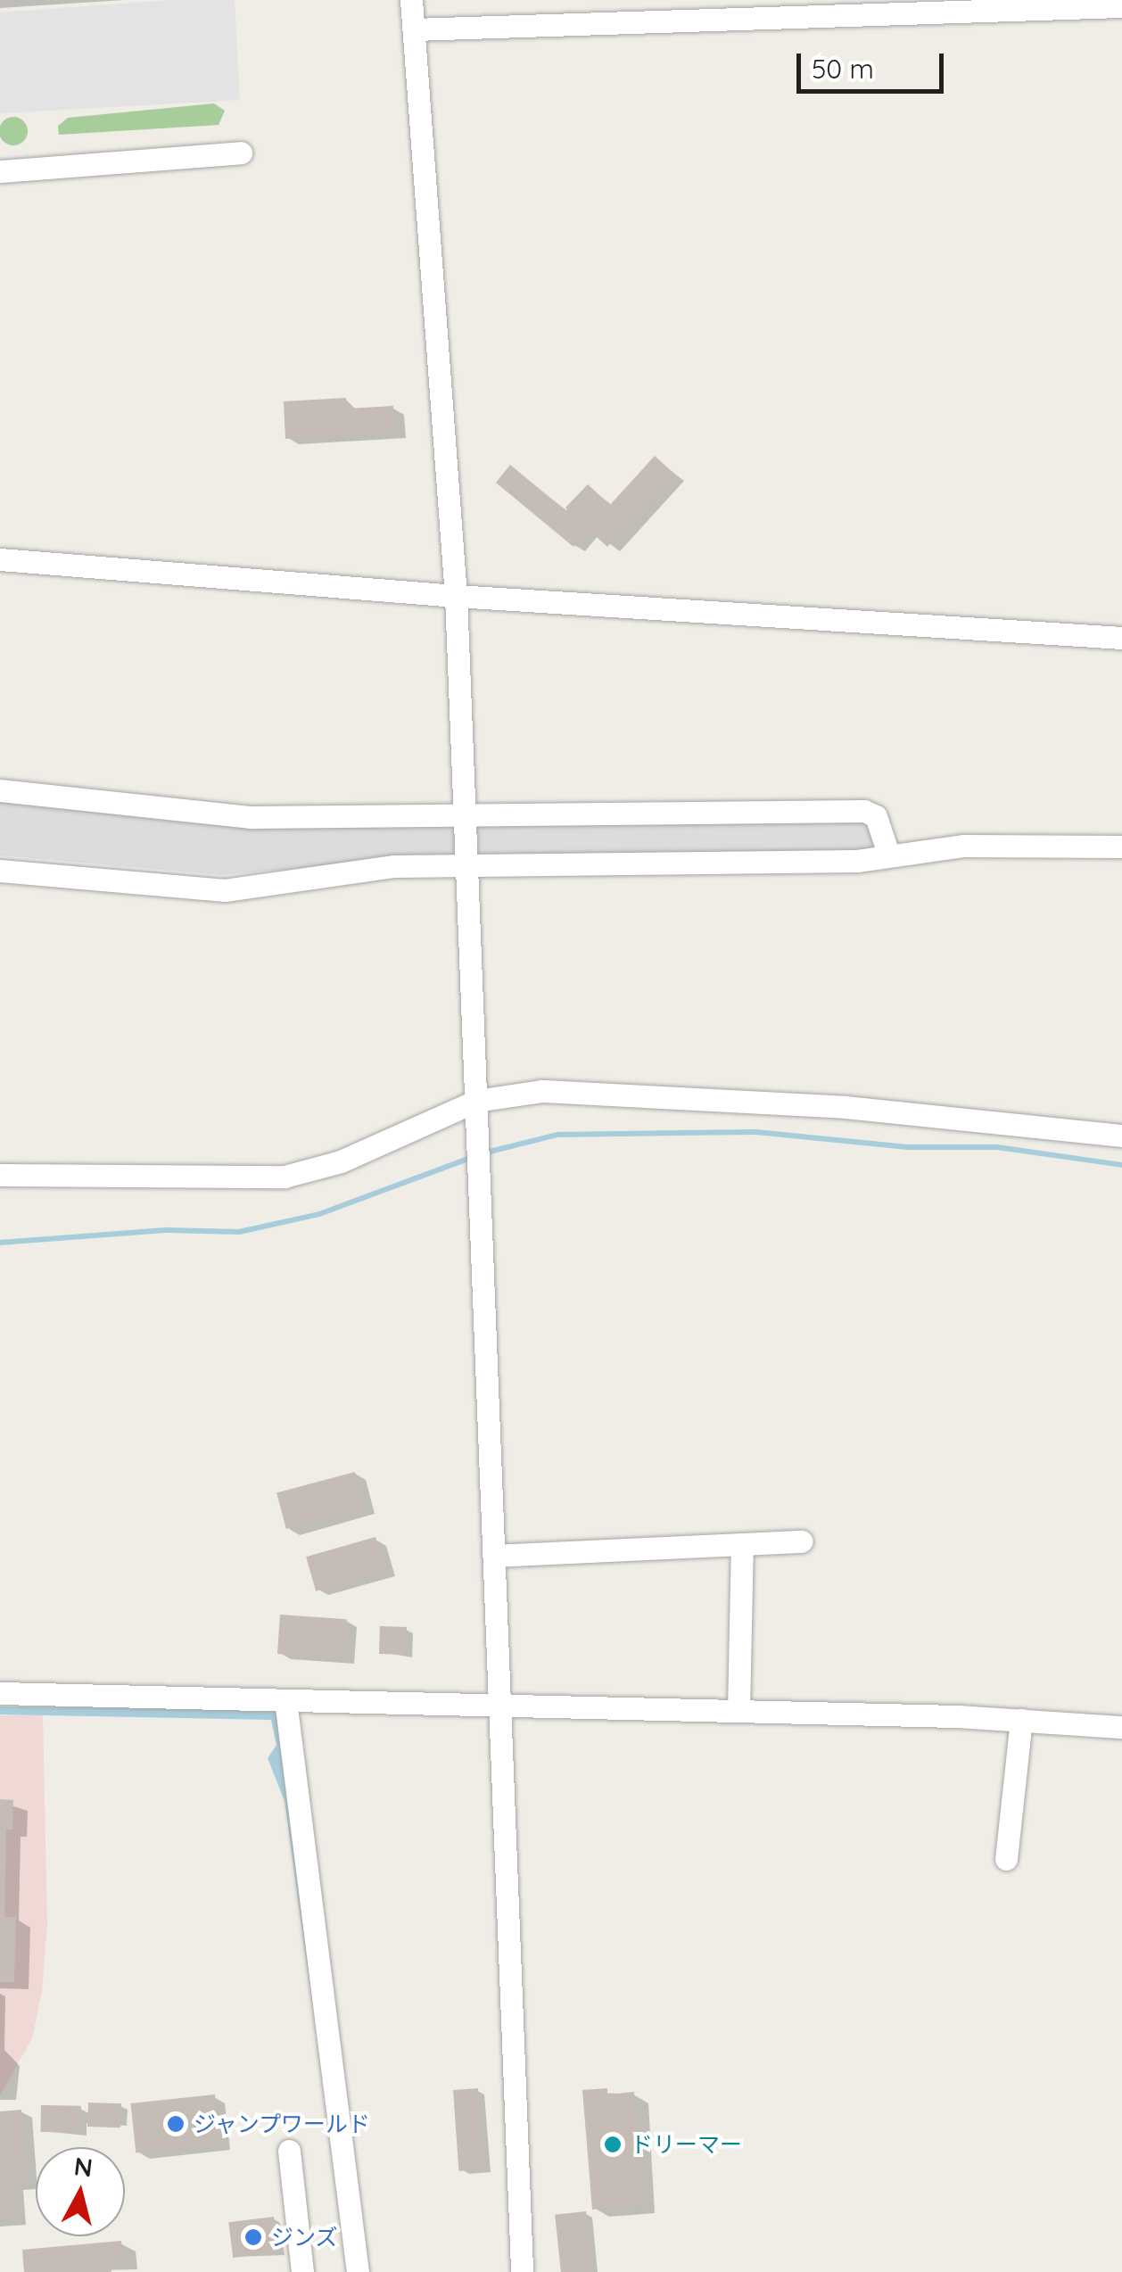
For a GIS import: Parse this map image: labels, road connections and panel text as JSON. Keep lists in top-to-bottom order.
{
  "places": ["ジャンプワールド", "ドリーマー", "ジンズ"],
  "scale_bar": "50 m",
  "north": "top"
}
